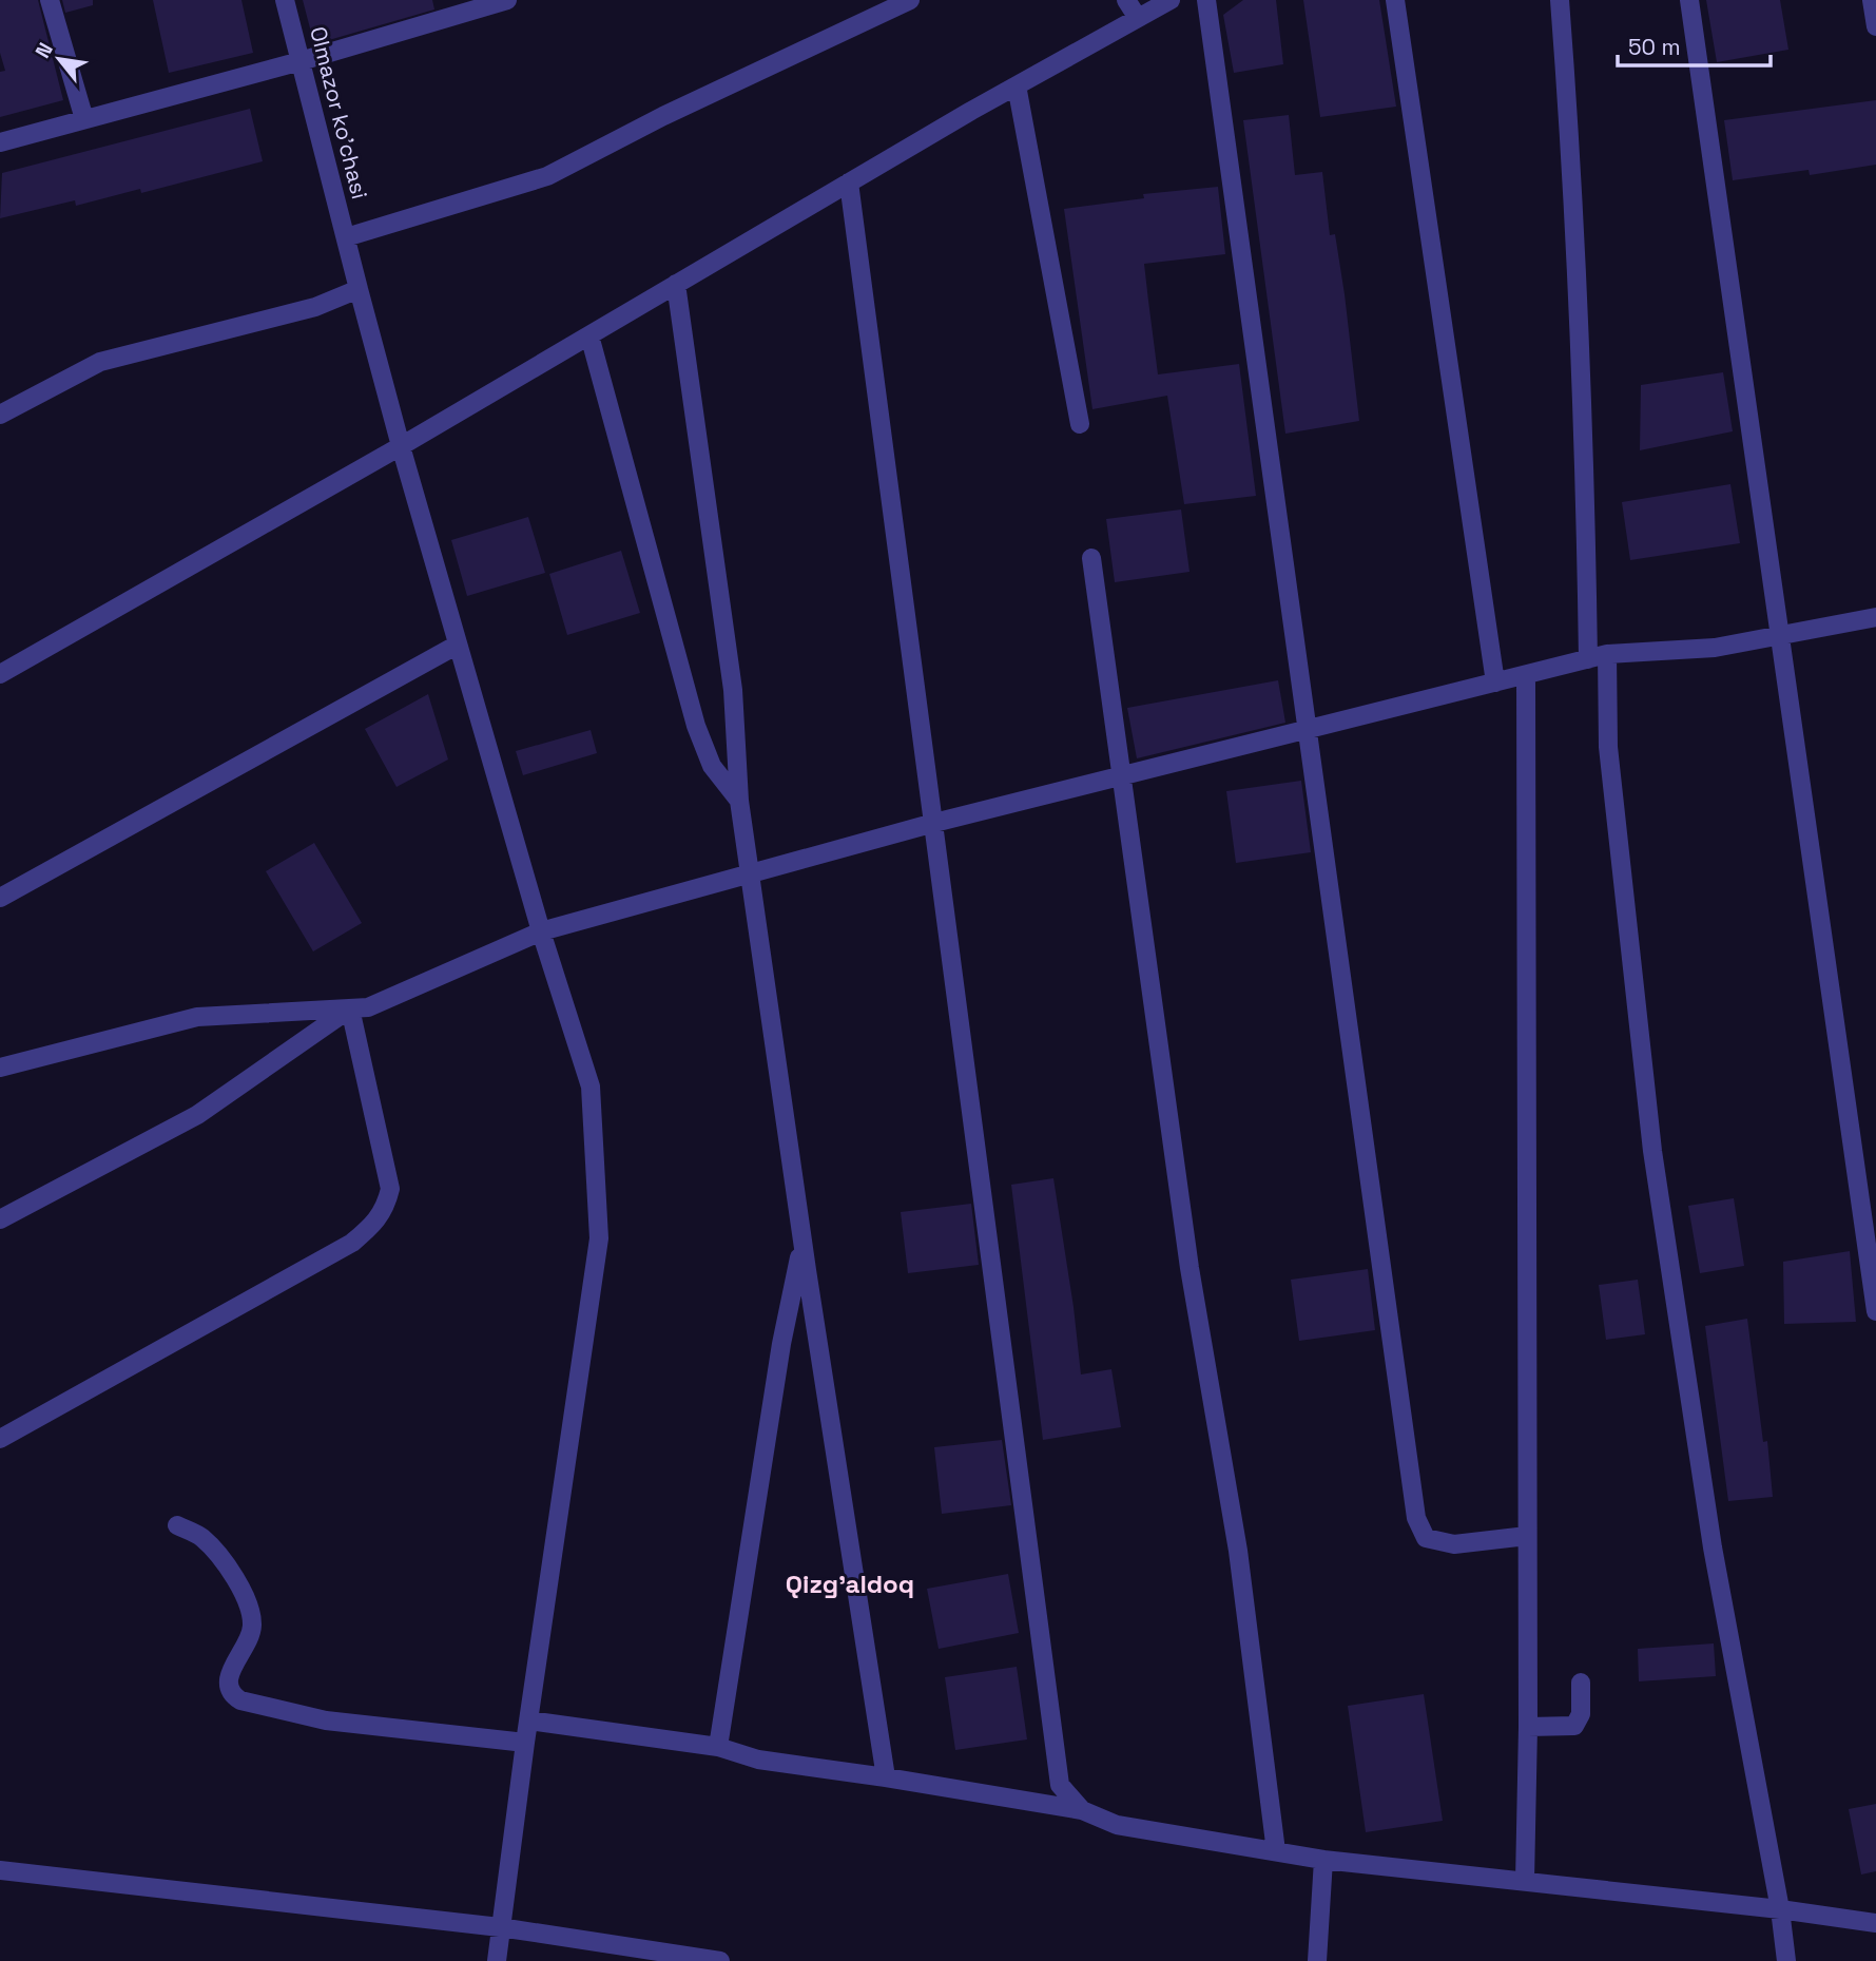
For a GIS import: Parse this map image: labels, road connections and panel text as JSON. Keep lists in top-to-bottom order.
{
  "streets": {
    "street": ["Olmazor ko'chasi"]
  },
  "districts": ["Qizg'aldoq"],
  "scale_bar": "50 m",
  "north": "top left"
}
